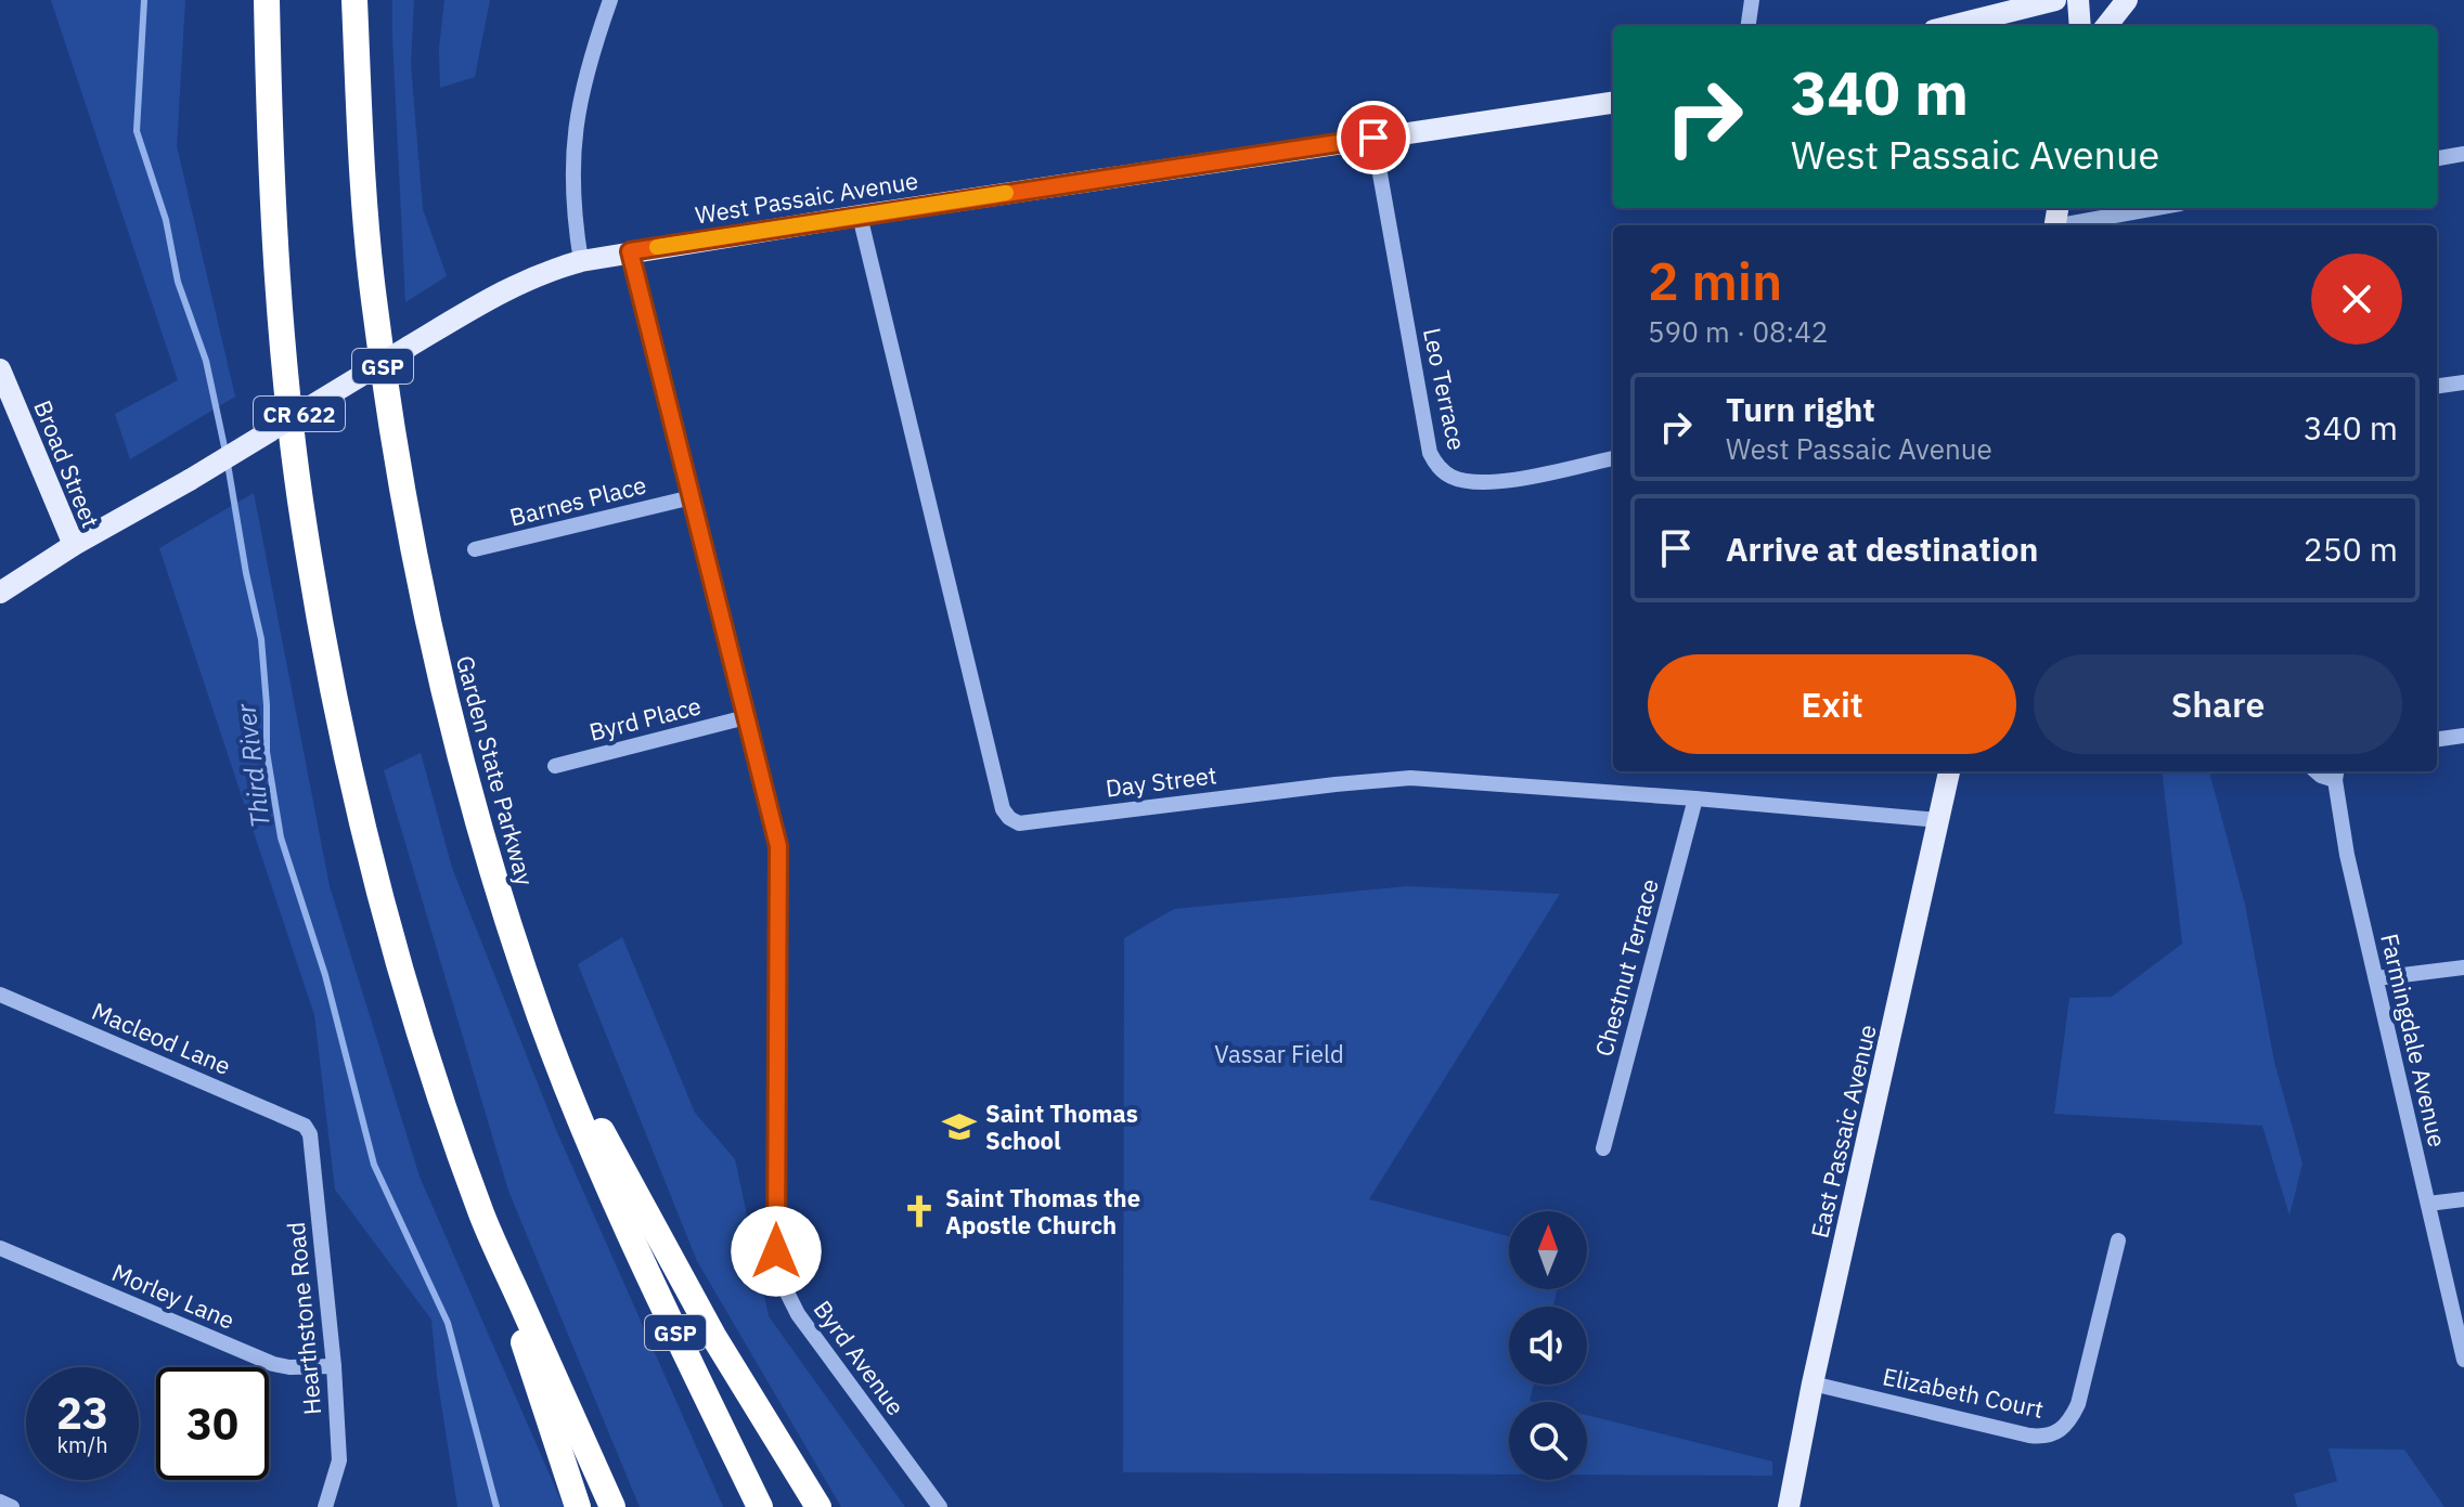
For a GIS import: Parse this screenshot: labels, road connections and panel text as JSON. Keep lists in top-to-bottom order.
{
  "streets": {
    "highway": ["GSP", "Garden State Parkway"],
    "main road": [
      "West Passaic Avenue",
      "CR 622",
      "Broad Street",
      "East Passaic Avenue"
    ],
    "street": [
      "Leo Terrace",
      "Barnes Place",
      "Byrd Place",
      "Day Street",
      "Chestnut Terrace",
      "Macleod Lane",
      "Farmingdale Avenue",
      "Morley Lane",
      "Hearthstone Road",
      "Byrd Avenue",
      "Elizabeth Court"
    ]
  },
  "crossings": [
    ["West Passaic Avenue", "Leo Terrace"],
    ["West Passaic Avenue", "Broad Street"],
    ["West Passaic Avenue", "Day Street"],
    ["West Passaic Avenue", "Byrd Avenue"],
    ["Barnes Place", "Byrd Avenue"],
    ["Byrd Place", "Byrd Avenue"],
    ["Day Street", "Chestnut Terrace"],
    ["Day Street", "East Passaic Avenue"],
    ["Macleod Lane", "Hearthstone Road"],
    ["East Passaic Avenue", "Elizabeth Court"],
    ["Morley Lane", "Hearthstone Road"]
  ],
  "water": ["Third River"],
  "parks": ["Vassar Field"],
  "places": {
    "school or university": ["Saint Thomas School"],
    "church": ["Saint Thomas the Apostle Church"]
  },
  "north": "top",
  "page": {
    "turn": ["340 m", "West Passaic Avenue"],
    "heading": ["2 min", "590 m · 08:42"],
    "list": [
      {
        "name": "Turn right",
        "note": "West Passaic Avenue",
        "value": "340 m"
      },
      {
        "name": "Arrive at destination",
        "value": "250 m"
      }
    ],
    "buttons": ["Exit", "Share"],
    "speed": "23 km/h",
    "limit": "30"
  }
}
